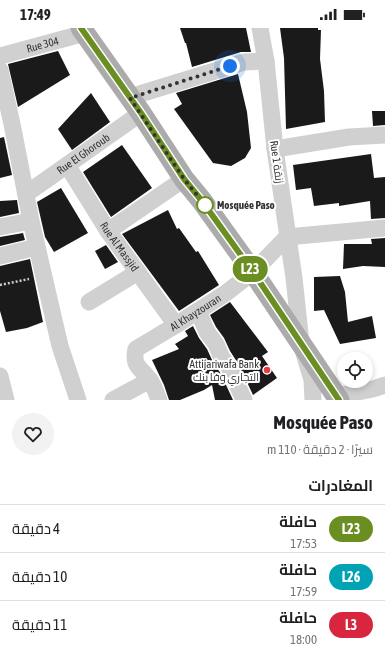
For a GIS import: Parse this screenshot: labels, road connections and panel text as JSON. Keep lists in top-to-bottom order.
{
  "streets": {
    "street": [
      "Rue 304",
      "Rue El Ghoroub",
      "Rue 1 زنقة",
      "Rue Al Massjid",
      "Al Khayzouran"
    ]
  },
  "crossings": [
    ["Rue El Ghoroub", "Rue Al Massjid"],
    ["Rue 1 زنقة", "Al Khayzouran"],
    ["Rue Al Massjid", "Al Khayzouran"]
  ],
  "places": ["Mosquée Paso", "Attijariwafa Bank التجاري وفا بنك"],
  "lines": ["bus line L23"],
  "page": {
    "status": "17:49",
    "on_map": "L23",
    "heading": [
      ["Mosquée Paso", "سيرًا · 2 دقيقة · 110 m"],
      "المغادرات"
    ],
    "list": [
      {
        "mark": "L23",
        "name": "حافلة",
        "note": "17:53",
        "value": "4 دقيقة"
      },
      {
        "mark": "L26",
        "name": "حافلة",
        "note": "17:59",
        "value": "10 دقيقة"
      },
      {
        "mark": "L3",
        "name": "حافلة",
        "note": "18:00",
        "value": "11 دقيقة"
      }
    ]
  }
}
